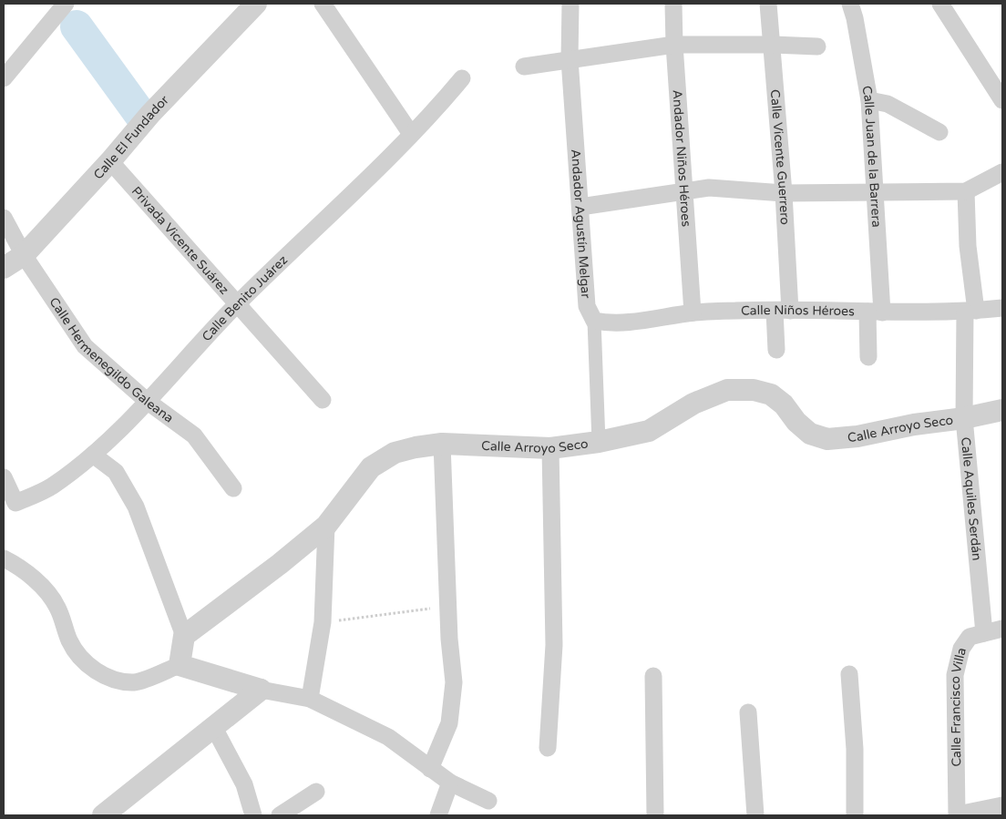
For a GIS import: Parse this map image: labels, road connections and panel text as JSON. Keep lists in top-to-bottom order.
{
  "streets": {
    "street": [
      "Calle El Fundador",
      "Calle Vicente Guerrero",
      "Calle Juan de la Barrera",
      "Andador Niños Héroes",
      "Andador Agustín Melgar",
      "Privada Vicente Suárez",
      "Calle Benito Juárez",
      "Calle Niños Héroes",
      "Calle Hermenegildo Galeana",
      "Calle Arroyo Seco",
      "Calle Aquiles Serdán",
      "Calle Francisco Villa"
    ]
  },
  "crossings": [
    ["Calle El Fundador", "Privada Vicente Suárez"],
    ["Calle El Fundador", "Calle Hermenegildo Galeana"],
    ["Calle Vicente Guerrero", "Calle Niños Héroes"],
    ["Calle Juan de la Barrera", "Calle Niños Héroes"],
    ["Andador Niños Héroes", "Calle Niños Héroes"],
    ["Andador Agustín Melgar", "Calle Niños Héroes"],
    ["Andador Agustín Melgar", "Calle Arroyo Seco"],
    ["Privada Vicente Suárez", "Calle Benito Juárez"],
    ["Calle Benito Juárez", "Calle Hermenegildo Galeana"],
    ["Calle Niños Héroes", "Calle Aquiles Serdán"],
    ["Calle Arroyo Seco", "Calle Aquiles Serdán"],
    ["Calle Aquiles Serdán", "Calle Francisco Villa"]
  ]
}
